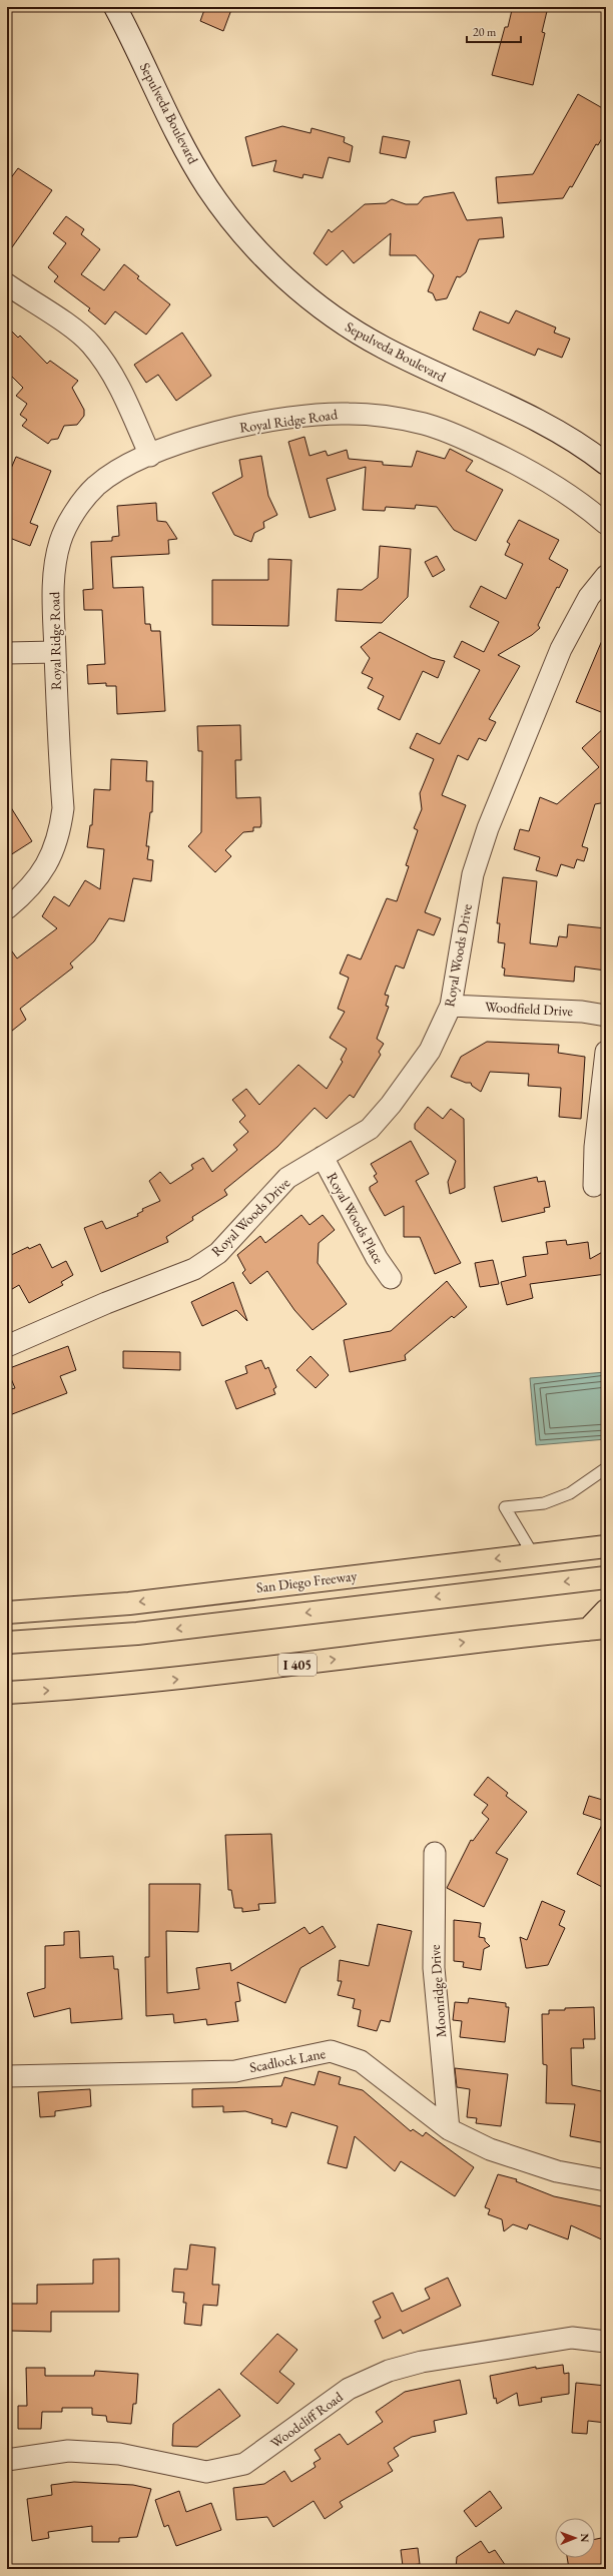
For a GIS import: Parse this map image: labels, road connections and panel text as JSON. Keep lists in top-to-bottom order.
{
  "streets": {
    "highway": ["San Diego Freeway", "I 405"],
    "main road": ["Sepulveda Boulevard"],
    "street": [
      "Royal Ridge Road",
      "Royal Woods Drive",
      "Woodfield Drive",
      "Royal Woods Place",
      "Moonridge Drive",
      "Scadlock Lane",
      "Woodcliff Road"
    ]
  },
  "crossings": [
    ["Royal Woods Drive", "Woodfield Drive"],
    ["Royal Woods Drive", "Royal Woods Place"],
    ["Moonridge Drive", "Scadlock Lane"]
  ],
  "scale_bar": "20 m",
  "north": "right"
}
